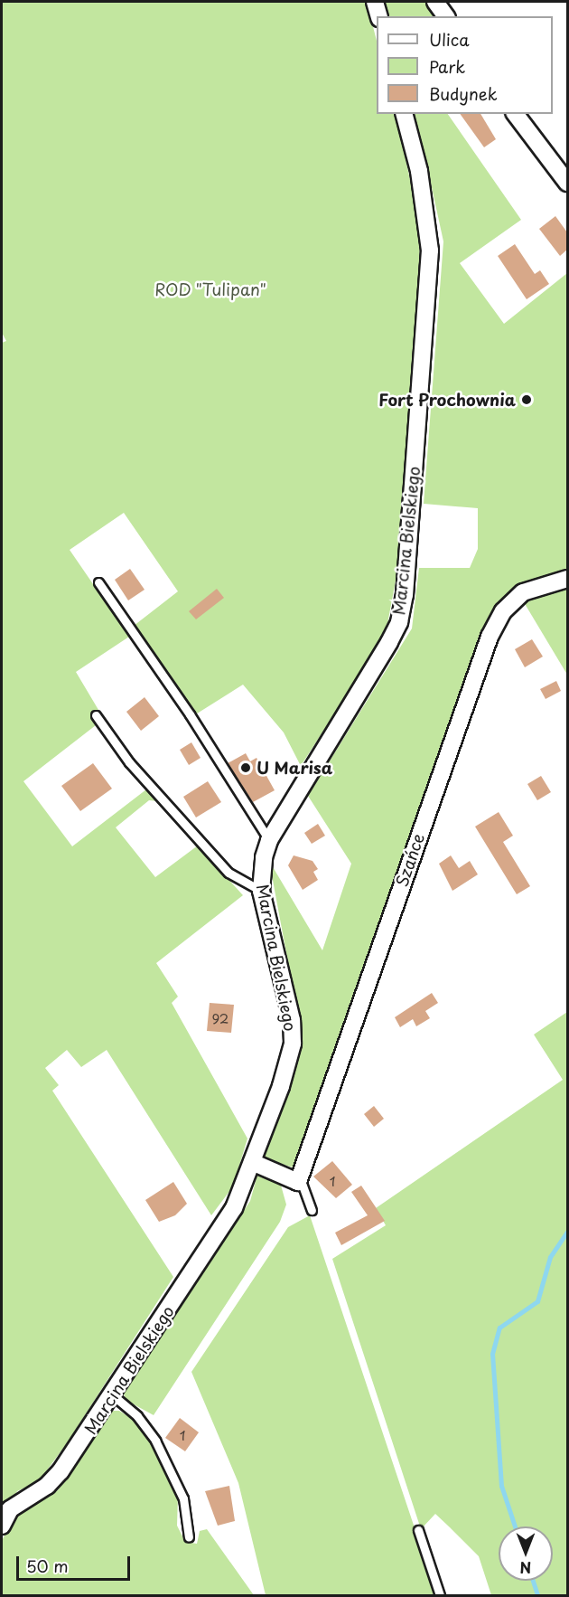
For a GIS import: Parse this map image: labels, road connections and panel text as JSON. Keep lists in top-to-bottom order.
{
  "streets": {
    "street": ["Marcina Bielskiego", "Szańce"]
  },
  "parks": ["ROD \"Tulipan\""],
  "places": ["Fort Prochownia", "U Marisa"],
  "house_numbers": ["92", "1", "1"],
  "legend": ["Ulica", "Park", "Budynek"],
  "scale_bar": "50 m",
  "north": "bottom"
}
